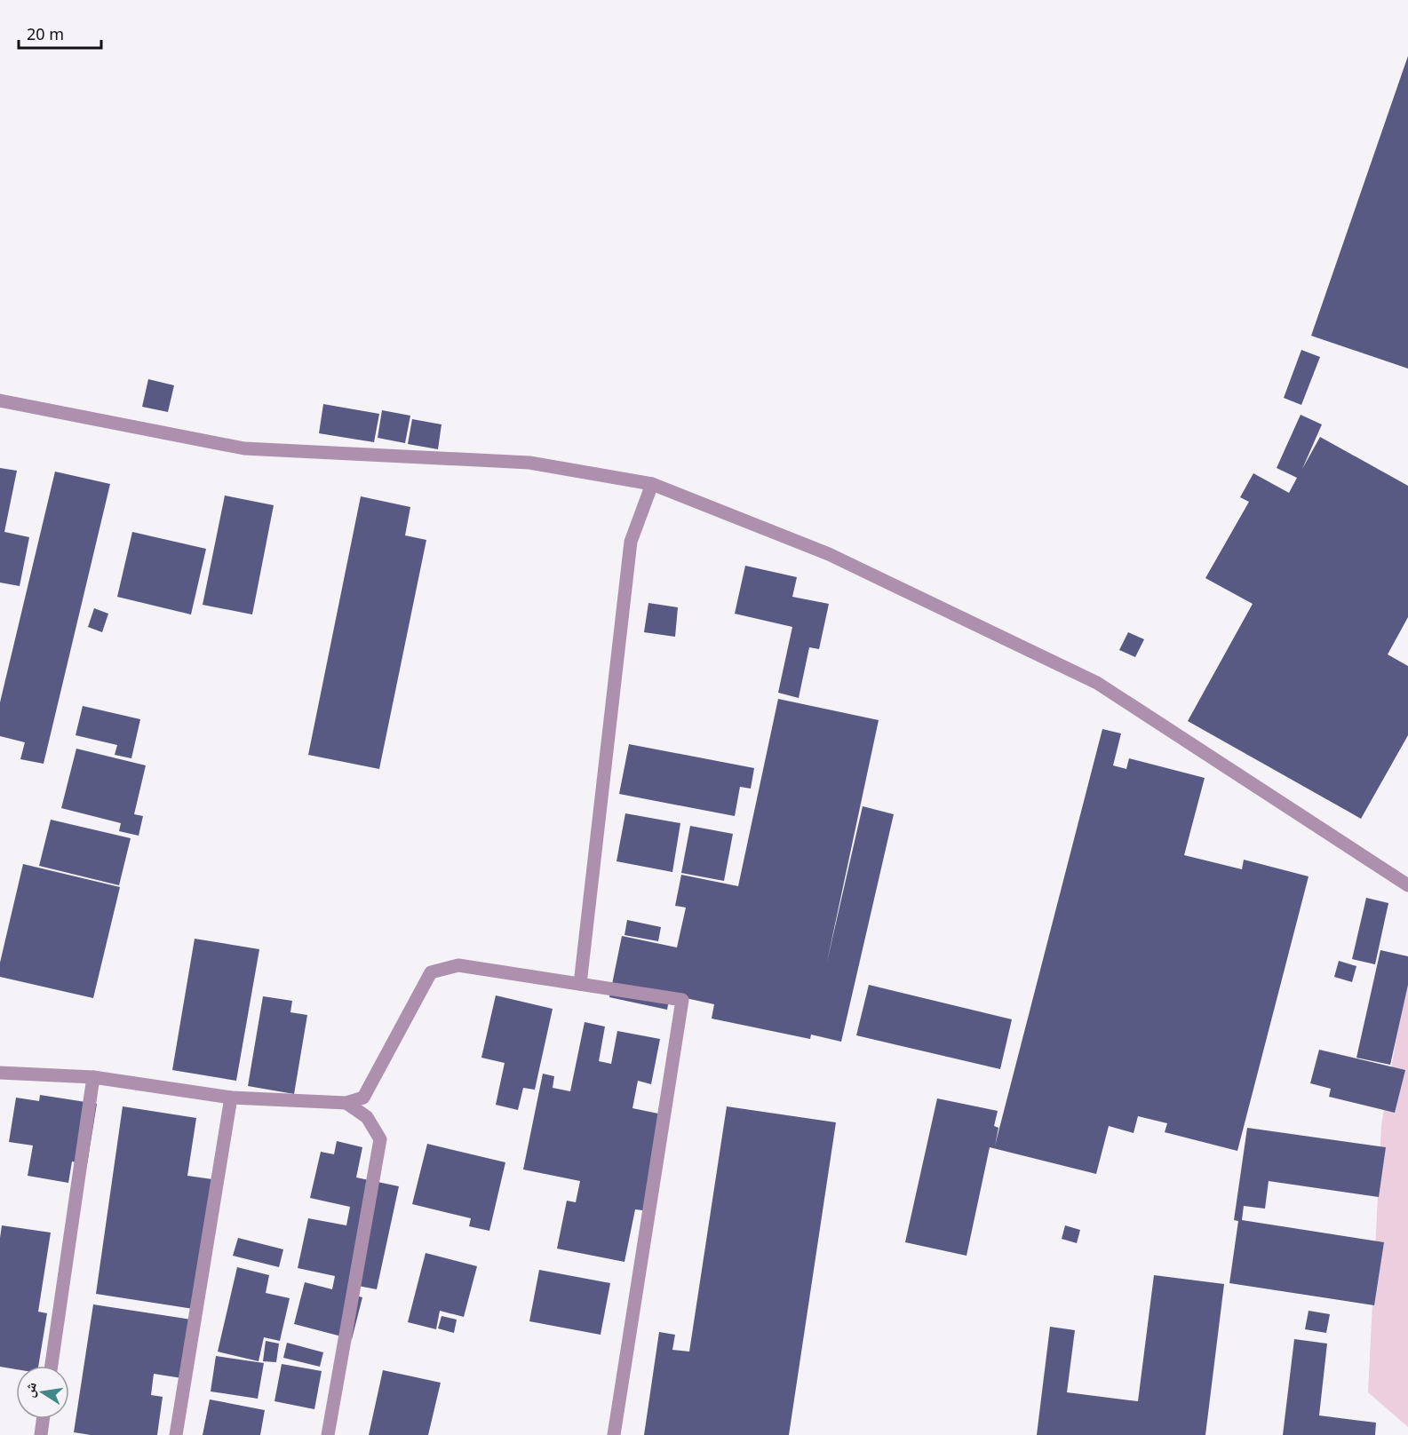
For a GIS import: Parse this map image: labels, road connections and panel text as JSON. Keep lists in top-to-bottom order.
{
  "scale_bar": "20 m",
  "north": "left"
}
